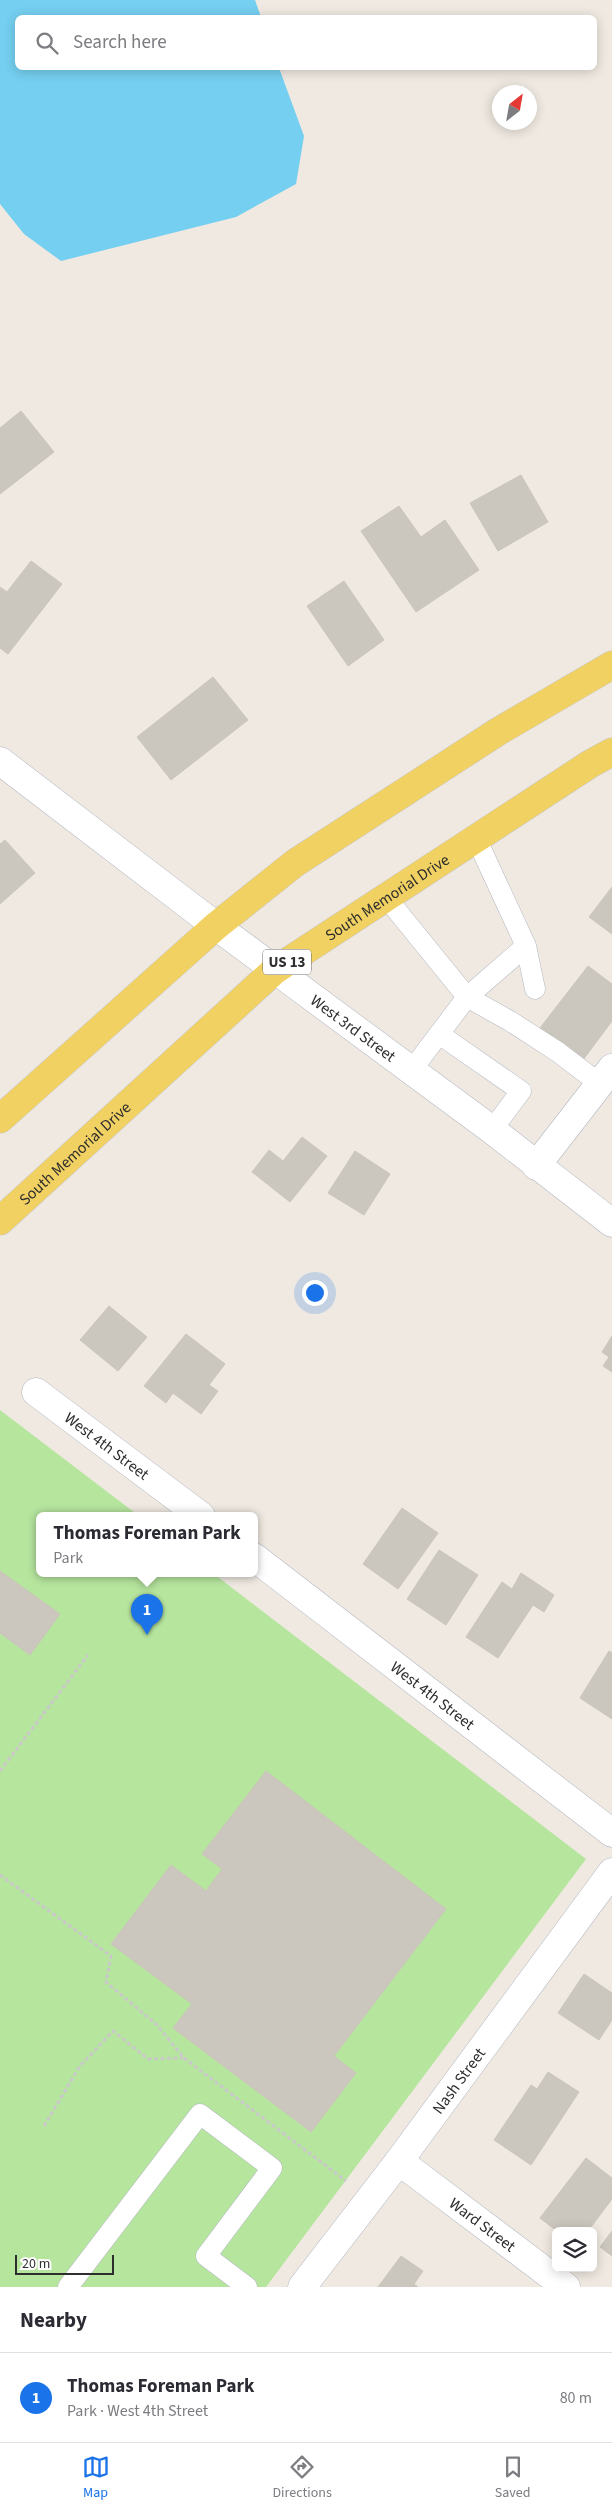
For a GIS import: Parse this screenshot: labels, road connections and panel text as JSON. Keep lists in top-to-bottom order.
{
  "streets": {
    "main road": ["South Memorial Drive", "US 13"],
    "street": [
      "West 3rd Street",
      "West 4th Street",
      "Nash Street",
      "Ward Street"
    ]
  },
  "crossings": [
    ["South Memorial Drive", "West 3rd Street"],
    ["Nash Street", "Ward Street"]
  ],
  "scale_bar": "20 m",
  "north": "top right",
  "page": {
    "search": "Search here",
    "popup": ["Thomas Foreman Park", "Park"],
    "pins": "1",
    "scale": "20 m",
    "heading": "Nearby",
    "list": [
      {
        "mark": "1",
        "name": "Thomas Foreman Park",
        "note": "Park · West 4th Street",
        "value": "80 m"
      }
    ],
    "nav": ["Map", "Directions", "Saved"]
  }
}
